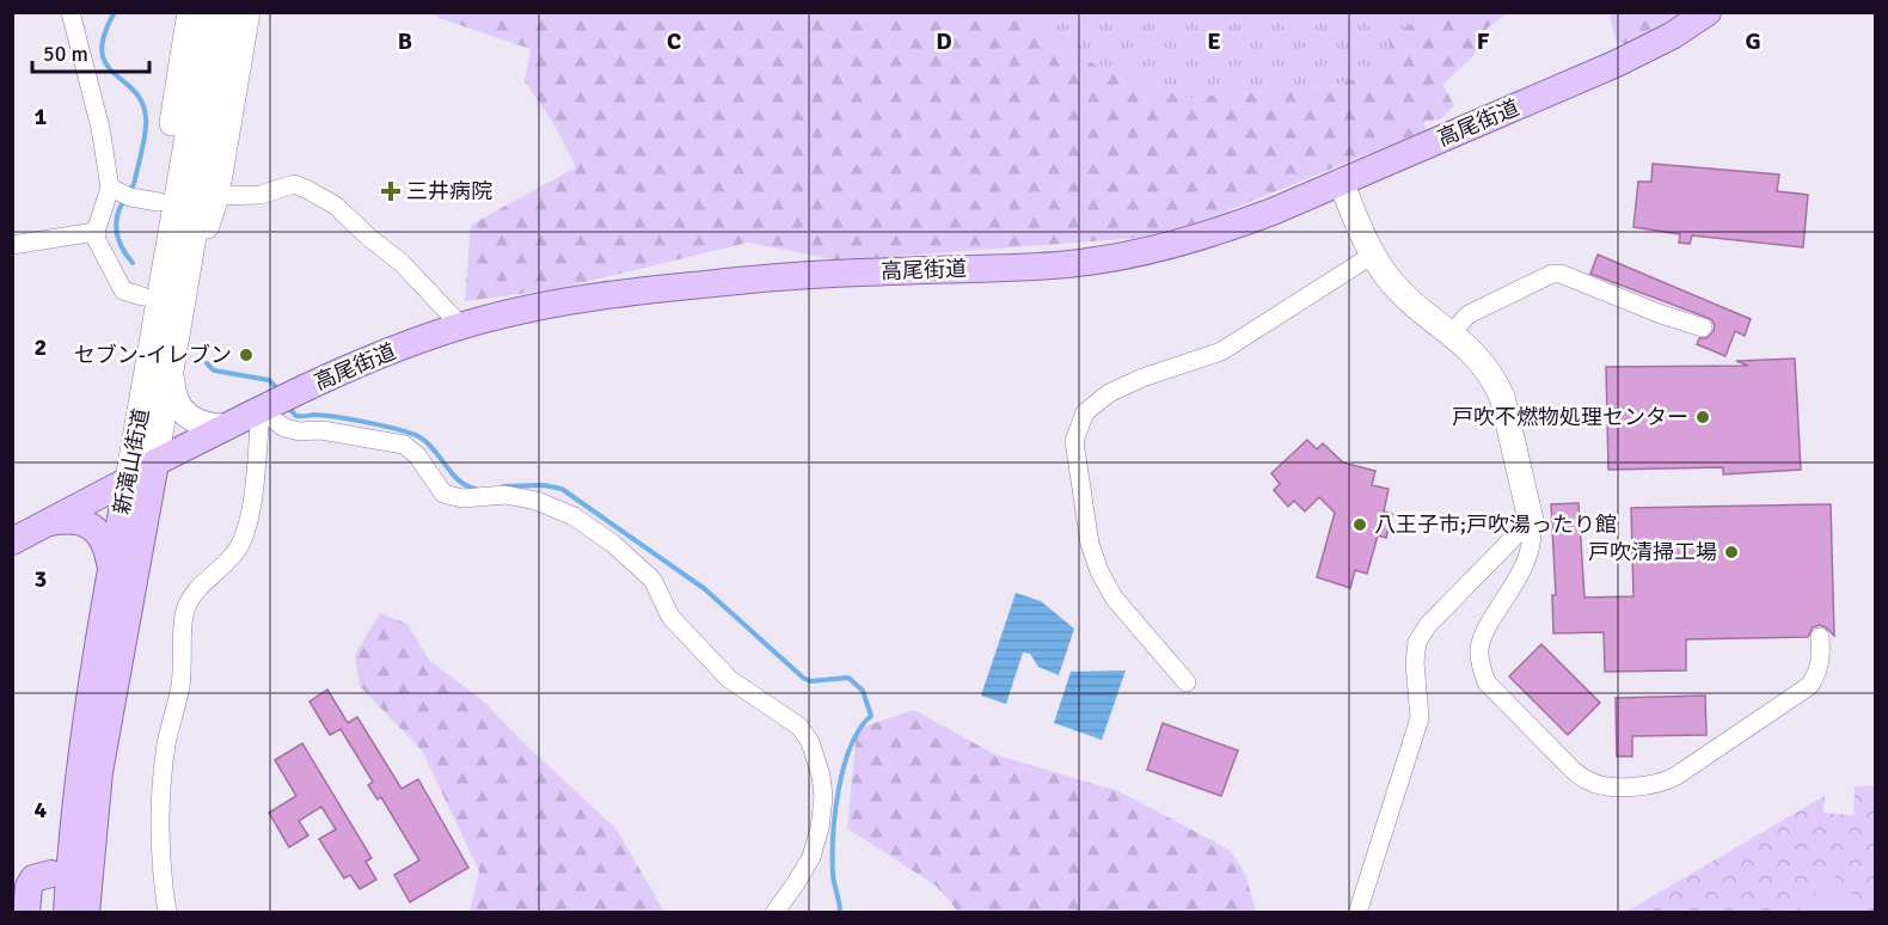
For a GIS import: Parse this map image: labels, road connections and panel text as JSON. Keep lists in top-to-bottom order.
{
  "streets": {
    "main road": ["高尾街道", "新滝山街道"]
  },
  "crossings": [
    ["高尾街道", "新滝山街道"]
  ],
  "places": {
    "health": ["三井病院"],
    "other": [
      "セブン-イレブン",
      "戸吹不燃物処理センター",
      "八王子市;戸吹湯ったり館",
      "戸吹清掃工場"
    ]
  },
  "scale_bar": "50 m",
  "grid": {
    "columns": [
      "B",
      "C",
      "D",
      "E",
      "F",
      "G"
    ],
    "rows": [
      "1",
      "2",
      "3",
      "4"
    ]
  }
}
